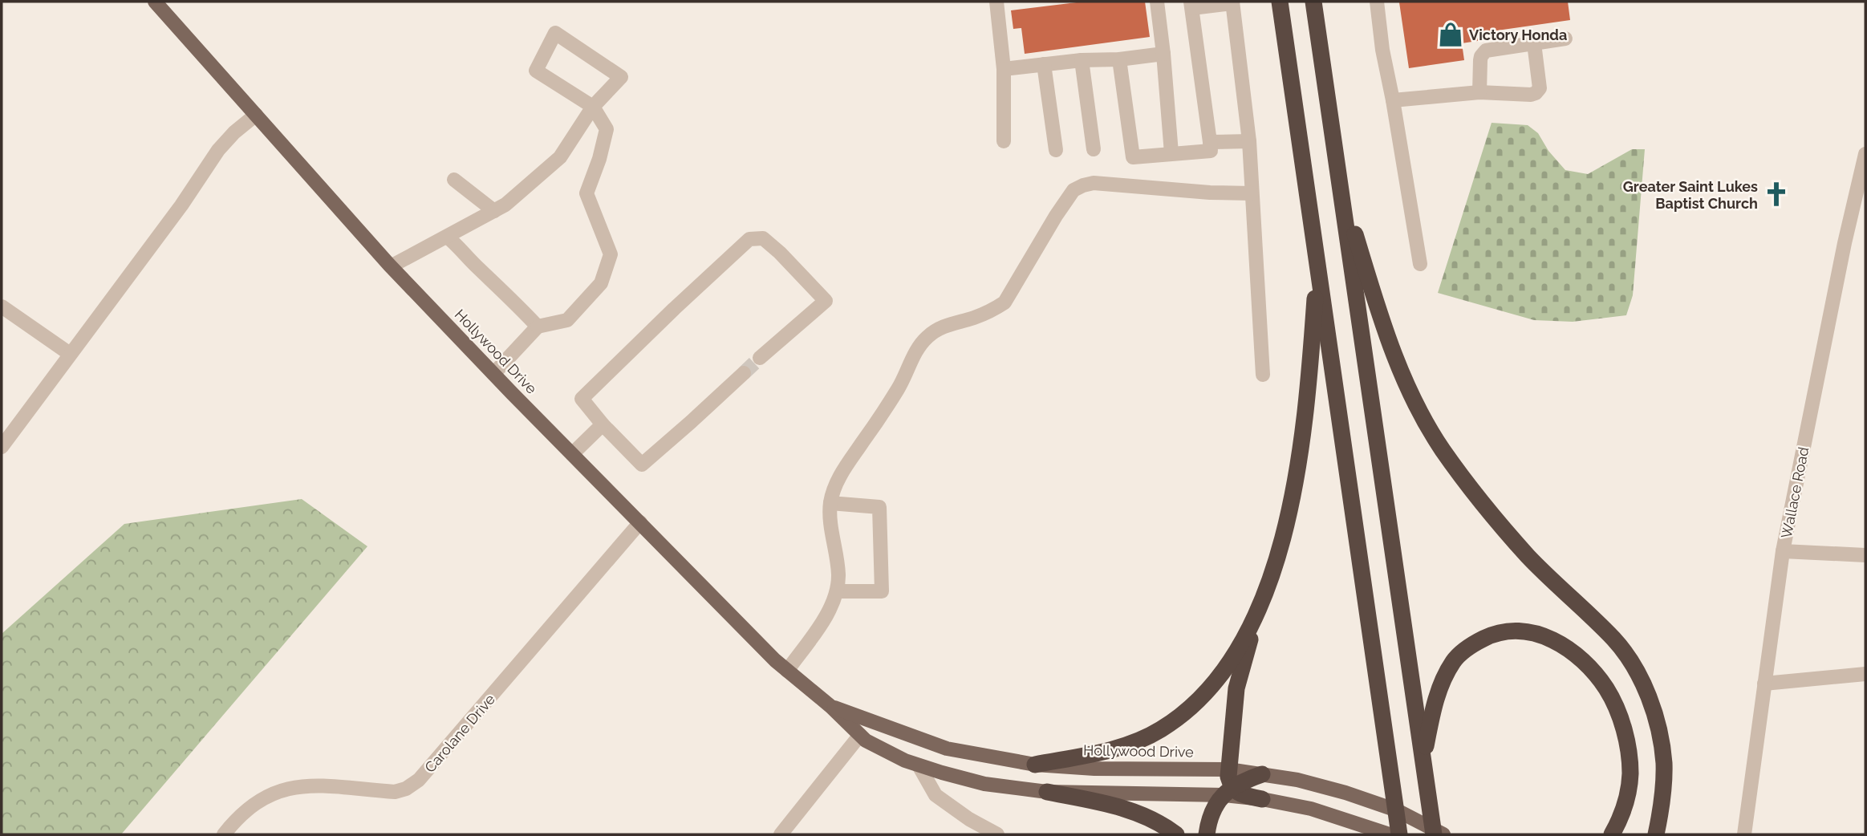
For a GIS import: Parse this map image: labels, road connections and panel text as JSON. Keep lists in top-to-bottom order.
{
  "streets": {
    "main road": ["Hollywood Drive"],
    "street": ["Wallace Road", "Carolane Drive"]
  },
  "crossings": [
    ["Hollywood Drive", "Carolane Drive"]
  ],
  "places": {
    "shop": ["Victory Honda"],
    "church": ["Greater Saint Lukes Baptist Church"]
  }
}
